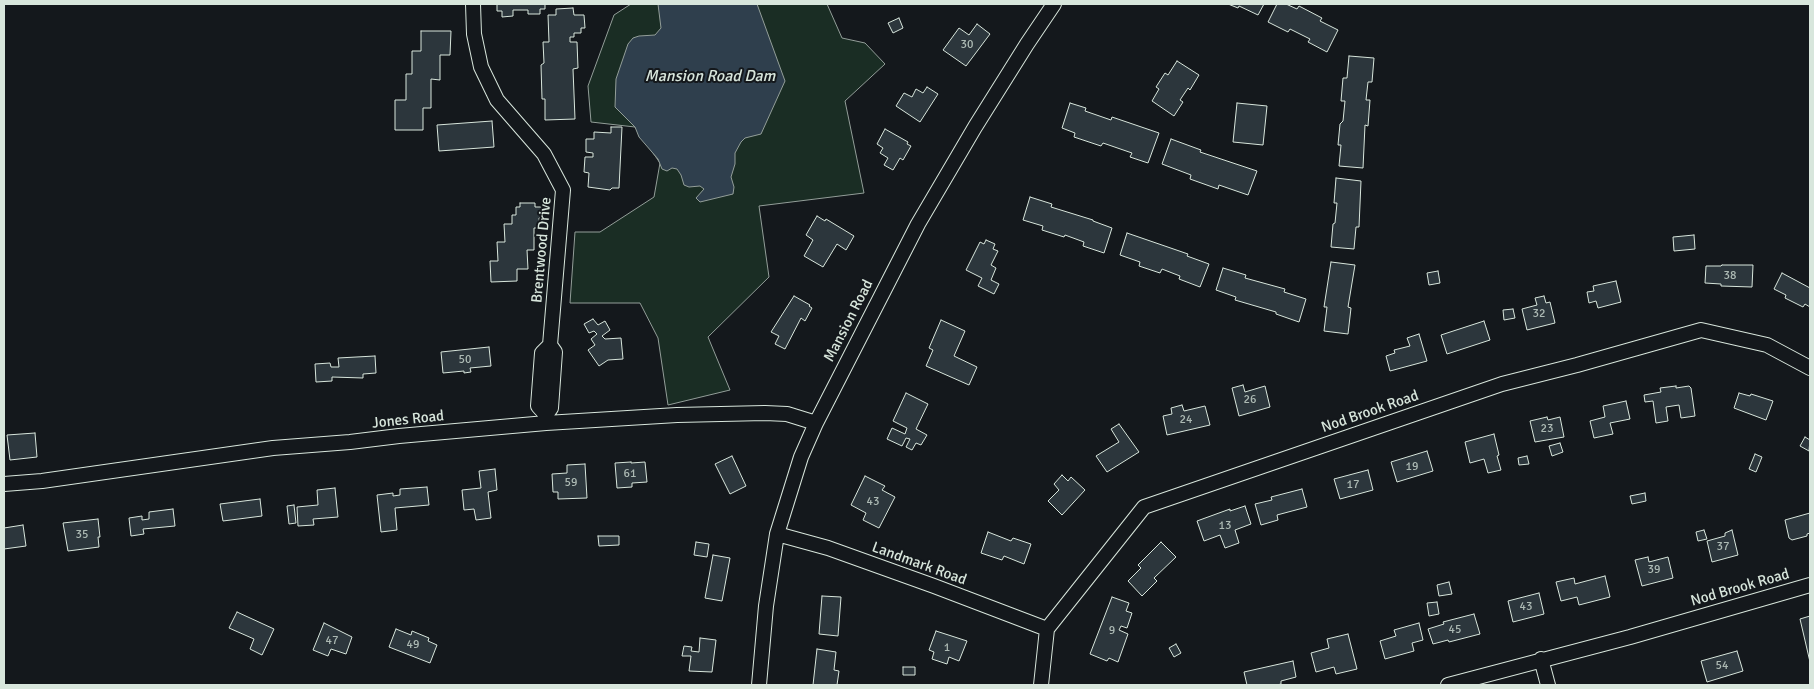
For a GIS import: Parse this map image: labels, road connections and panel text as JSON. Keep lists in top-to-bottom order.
{
  "streets": {
    "street": [
      "Brentwood Drive",
      "Mansion Road",
      "Nod Brook Road",
      "Jones Road",
      "Landmark Road"
    ]
  },
  "crossings": [
    ["Brentwood Drive", "Jones Road"],
    ["Mansion Road", "Jones Road"],
    ["Mansion Road", "Landmark Road"],
    ["Nod Brook Road", "Landmark Road"]
  ],
  "water": ["Mansion Road Dam"],
  "house_numbers": [
    "30",
    "38",
    "32",
    "50",
    "26",
    "24",
    "23",
    "19",
    "61",
    "59",
    "17",
    "43",
    "13",
    "35",
    "37",
    "39",
    "43",
    "45",
    "9",
    "47",
    "49",
    "1",
    "54"
  ]
}
